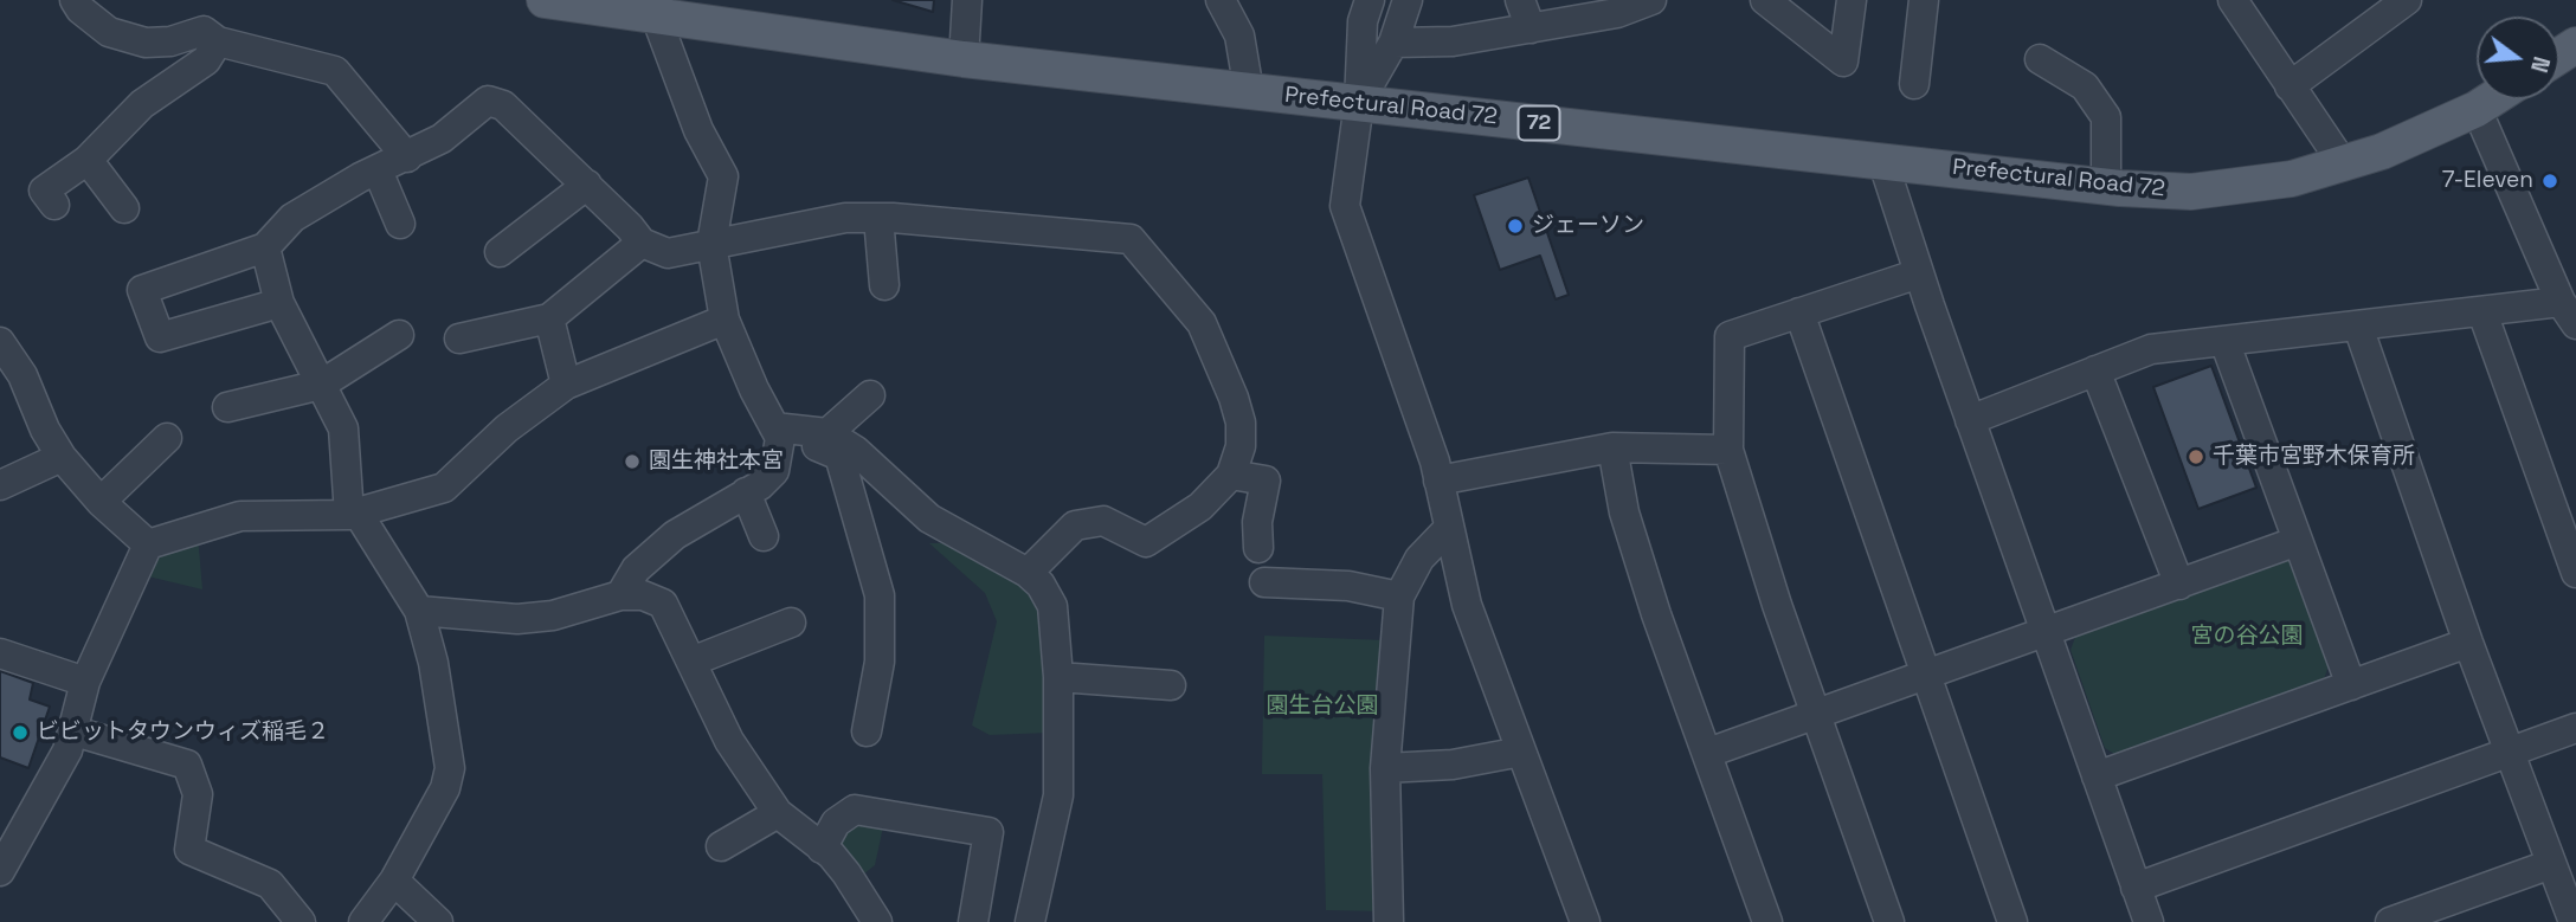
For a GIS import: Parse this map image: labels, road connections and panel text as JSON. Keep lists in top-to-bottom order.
{
  "streets": {
    "main road": ["Prefectural Road 72", "72"]
  },
  "parks": ["宮の谷公園", "園生台公園"],
  "places": [
    "7-Eleven",
    "ジェーソン",
    "千葉市宮野木保育所",
    "園生神社本宮",
    "ビビットタウンウィズ稲毛２"
  ],
  "north": "right"
}
